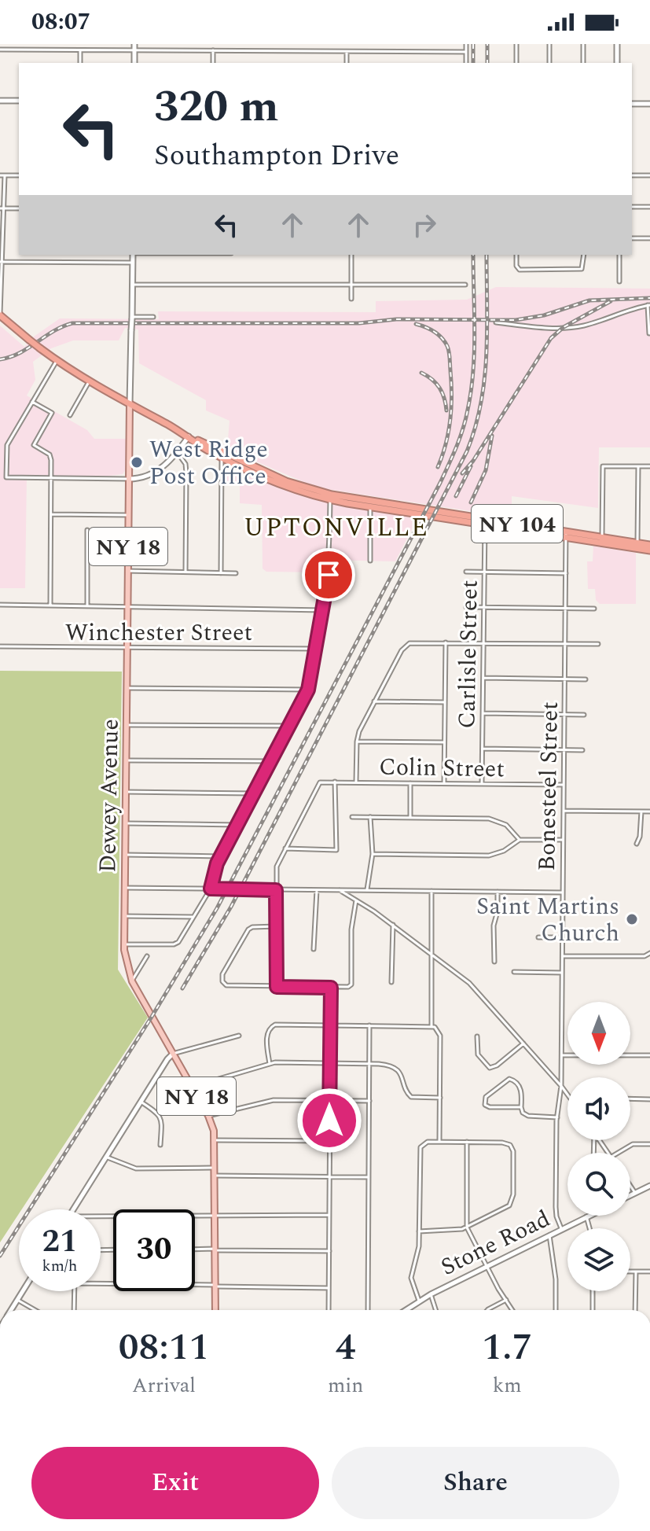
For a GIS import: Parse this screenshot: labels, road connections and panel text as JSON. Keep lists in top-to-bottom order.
{
  "streets": {
    "highway": ["NY 104"],
    "main road": ["NY 18", "Dewey Avenue"],
    "street": [
      "Winchester Street",
      "Carlisle Street",
      "Colin Street",
      "Bonesteel Street",
      "Stone Road"
    ]
  },
  "crossings": [
    ["NY 104", "Carlisle Street"],
    ["NY 104", "Bonesteel Street"],
    ["NY 104", "Dewey Avenue"],
    ["Winchester Street", "Dewey Avenue"],
    ["Carlisle Street", "Colin Street"],
    ["Colin Street", "Bonesteel Street"],
    ["Bonesteel Street", "Stone Road"]
  ],
  "districts": ["UPTONVILLE"],
  "places": ["West Ridge Post Office", "Saint Martins Church"],
  "north": "bottom",
  "page": {
    "status": "08:07",
    "turn": ["320 m", "Southampton Drive"],
    "speed": "21 km/h",
    "limit": "30",
    "eta": [
      "08:11",
      "Arrival",
      "4",
      "min",
      "1.7",
      "km"
    ],
    "buttons": ["Exit", "Share"]
  }
}
